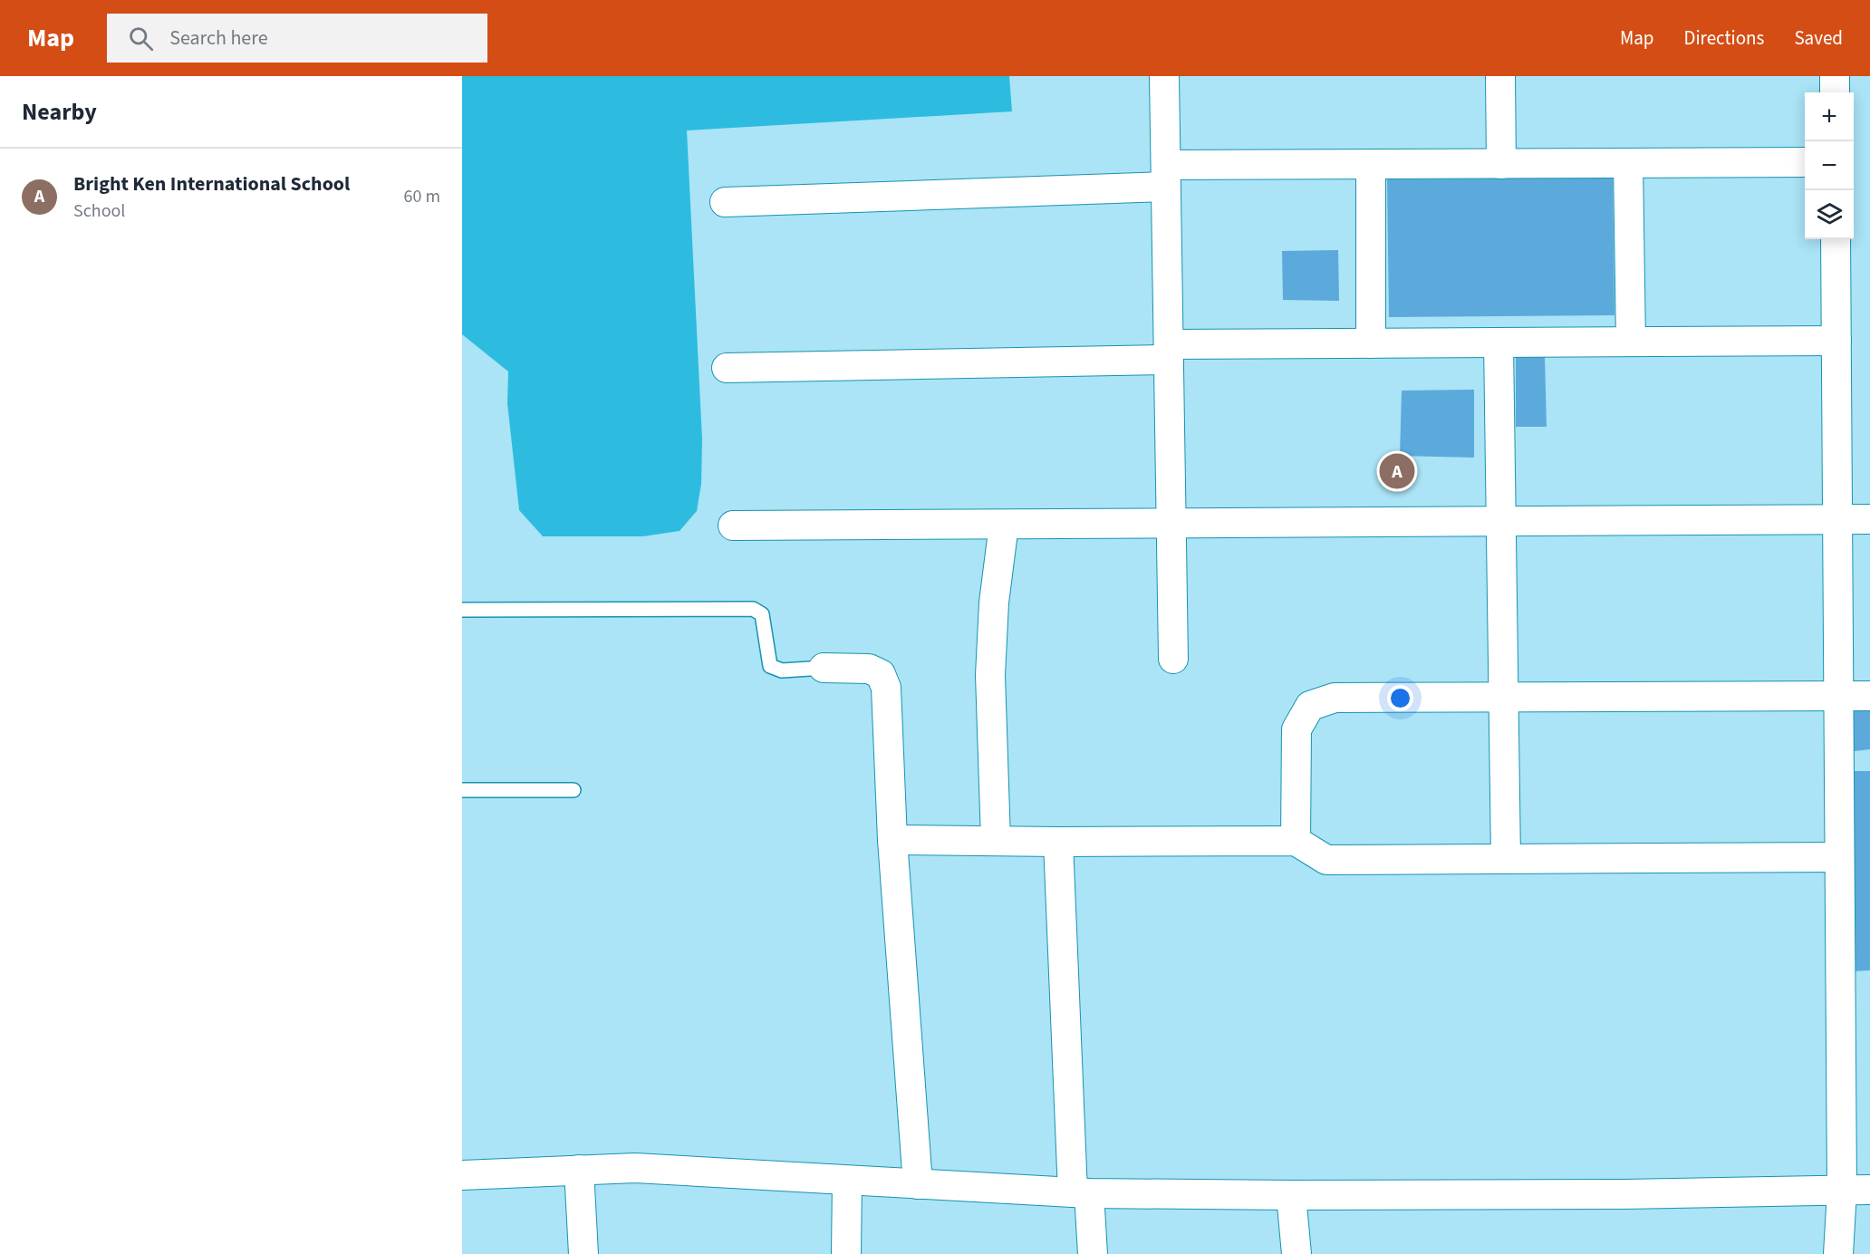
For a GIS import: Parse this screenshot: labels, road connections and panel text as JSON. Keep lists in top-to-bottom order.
{
  "page": {
    "header": "Map",
    "search": "Search here",
    "nav": ["Map", "Directions", "Saved"],
    "heading": "Nearby",
    "map_buttons": ["+", "−"],
    "list": [
      {
        "mark": "A",
        "name": "Bright Ken International School",
        "note": "School",
        "value": "60 m"
      }
    ],
    "pins": "A"
  }
}
